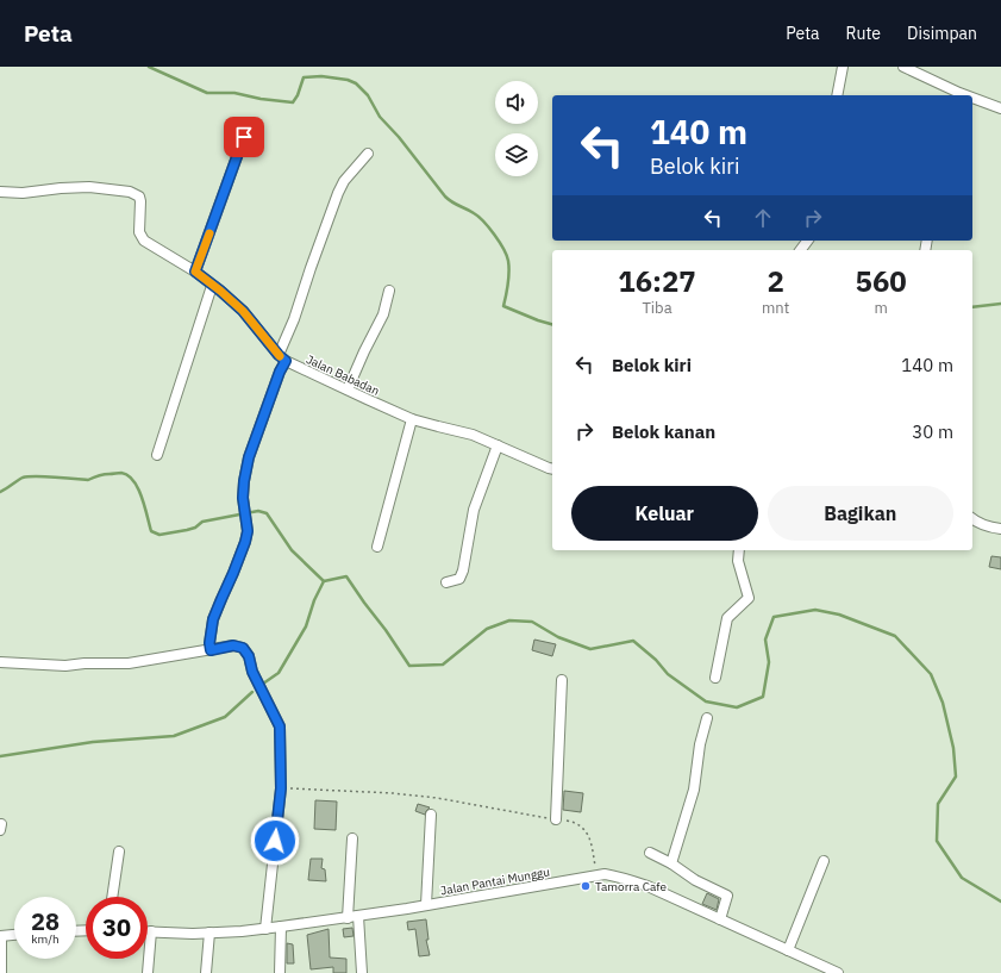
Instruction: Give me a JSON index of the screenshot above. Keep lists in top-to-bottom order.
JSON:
{
  "streets": {
    "street": ["Jalan Babadan", "Jalan Pantai Munggu"]
  },
  "places": ["Tamorra Cafe"],
  "page": {
    "header": "Peta",
    "nav": ["Peta", "Rute", "Disimpan"],
    "turn": ["140 m", "Belok kiri"],
    "eta": [
      "16:27",
      "Tiba",
      "2",
      "mnt",
      "560",
      "m"
    ],
    "list": [
      {
        "name": "Belok kiri",
        "value": "140 m"
      },
      {
        "name": "Belok kanan",
        "value": "30 m"
      }
    ],
    "buttons": ["Keluar", "Bagikan"],
    "speed": "28 km/h",
    "limit": "30"
  }
}
